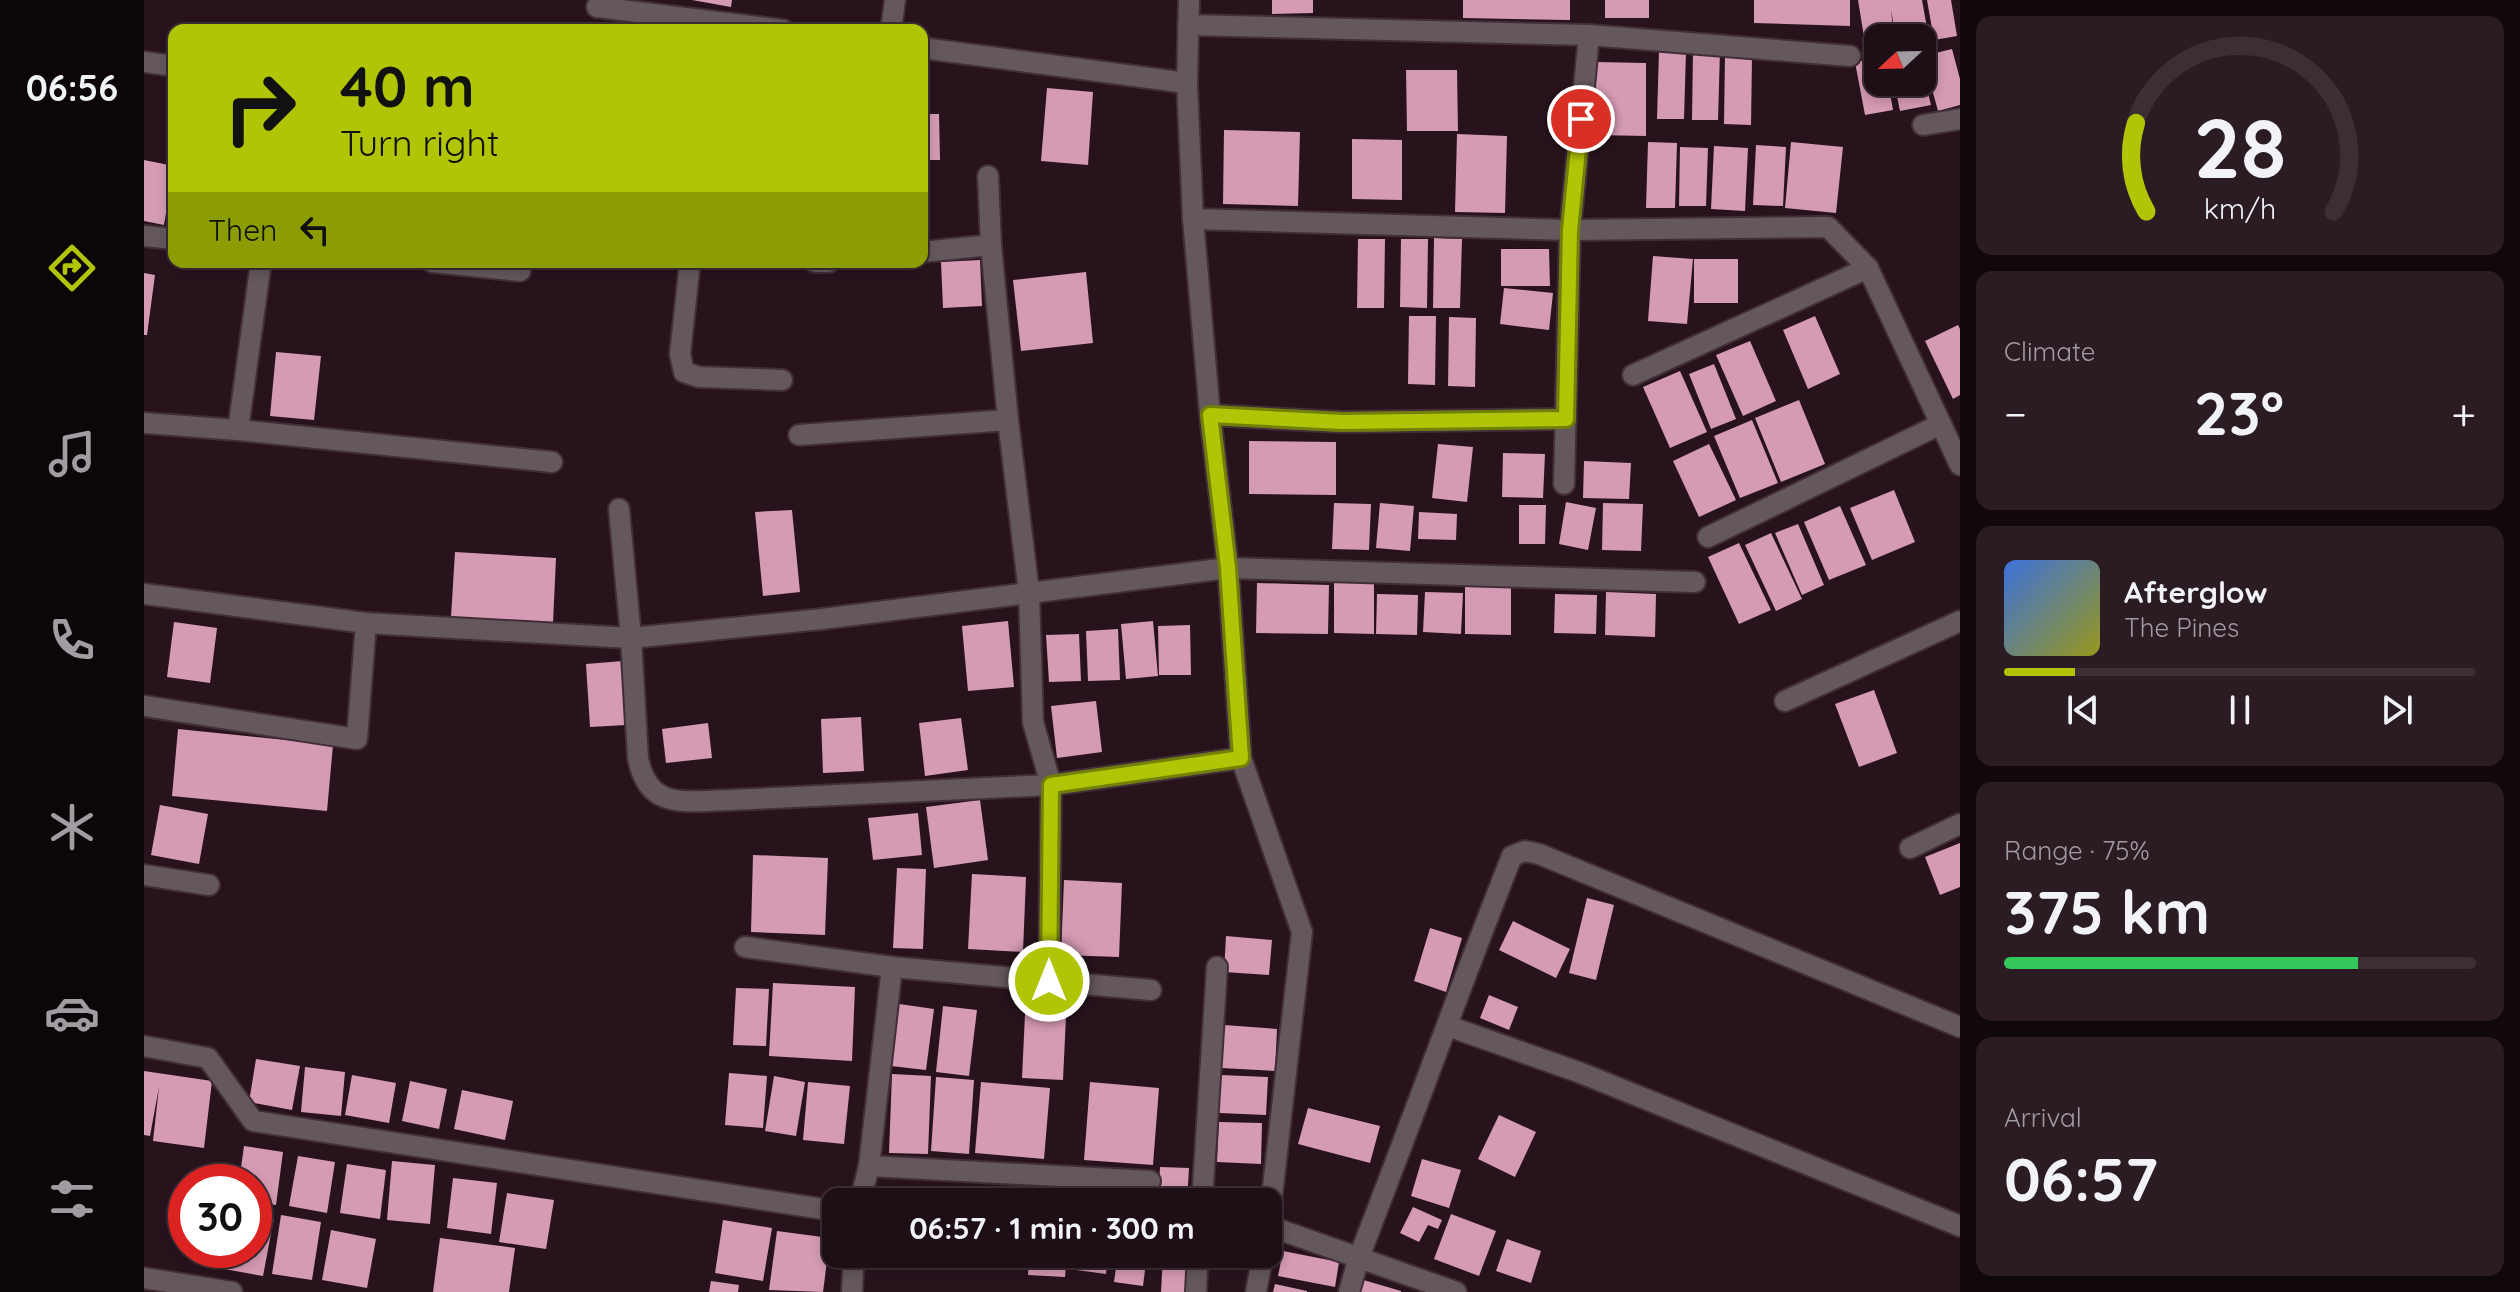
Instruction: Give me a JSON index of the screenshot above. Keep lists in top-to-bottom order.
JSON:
{
  "north": "left",
  "page": {
    "tabs": "06:56",
    "turn": ["40 m", "Turn right"],
    "then": "Then",
    "tile": [
      "Climate",
      ["Range · 75%", "375 km"],
      ["Arrival", "06:57"]
    ],
    "heat": ["−", "23°", "+"],
    "song": ["Afterglow", "The Pines"],
    "limit": "30",
    "trip": "06:57 · 1 min · 300 m",
    "gauge": ["28", "km/h"]
  }
}
